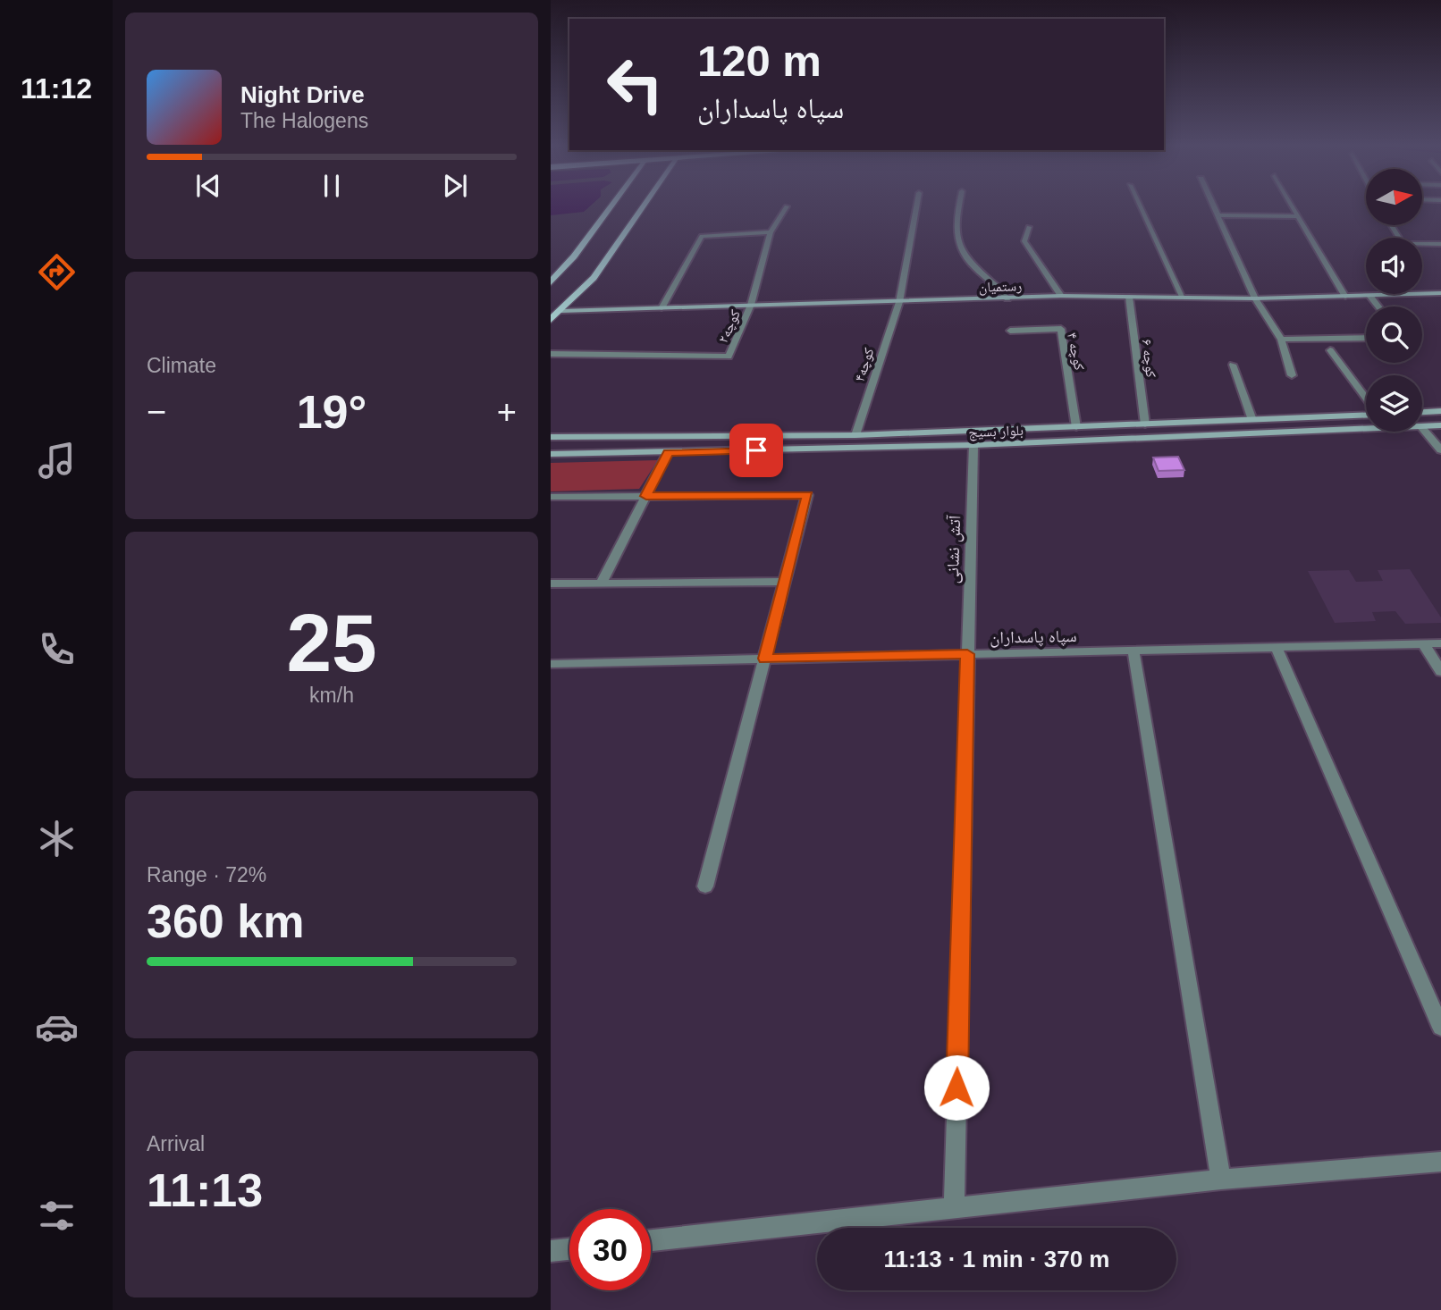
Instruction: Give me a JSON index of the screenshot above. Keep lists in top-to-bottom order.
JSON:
{
  "streets": {
    "main road": ["رستمیان", "بلوار بسیج"],
    "street": [
      "کوچه۲",
      "کوچه ۴",
      "کوچه ۶",
      "کوچه۴",
      "آتش نشانی",
      "سپاه پاسداران"
    ]
  },
  "crossings": [
    ["رستمیان", "کوچه۲"],
    ["رستمیان", "کوچه ۶"],
    ["رستمیان", "کوچه۴"],
    ["کوچه ۴", "بلوار بسیج"],
    ["کوچه ۶", "بلوار بسیج"],
    ["کوچه۴", "بلوار بسیج"],
    ["بلوار بسیج", "آتش نشانی"],
    ["آتش نشانی", "سپاه پاسداران"]
  ],
  "north": "right",
  "page": {
    "tabs": "11:12",
    "turn": ["120 m", "سپاه پاسداران"],
    "song": ["Night Drive", "The Halogens"],
    "tile": [
      "Climate",
      ["25", "km/h"],
      ["Range · 72%", "360 km"],
      ["Arrival", "11:13"]
    ],
    "heat": ["−", "19°", "+"],
    "limit": "30",
    "trip": "11:13 · 1 min · 370 m"
  }
}
